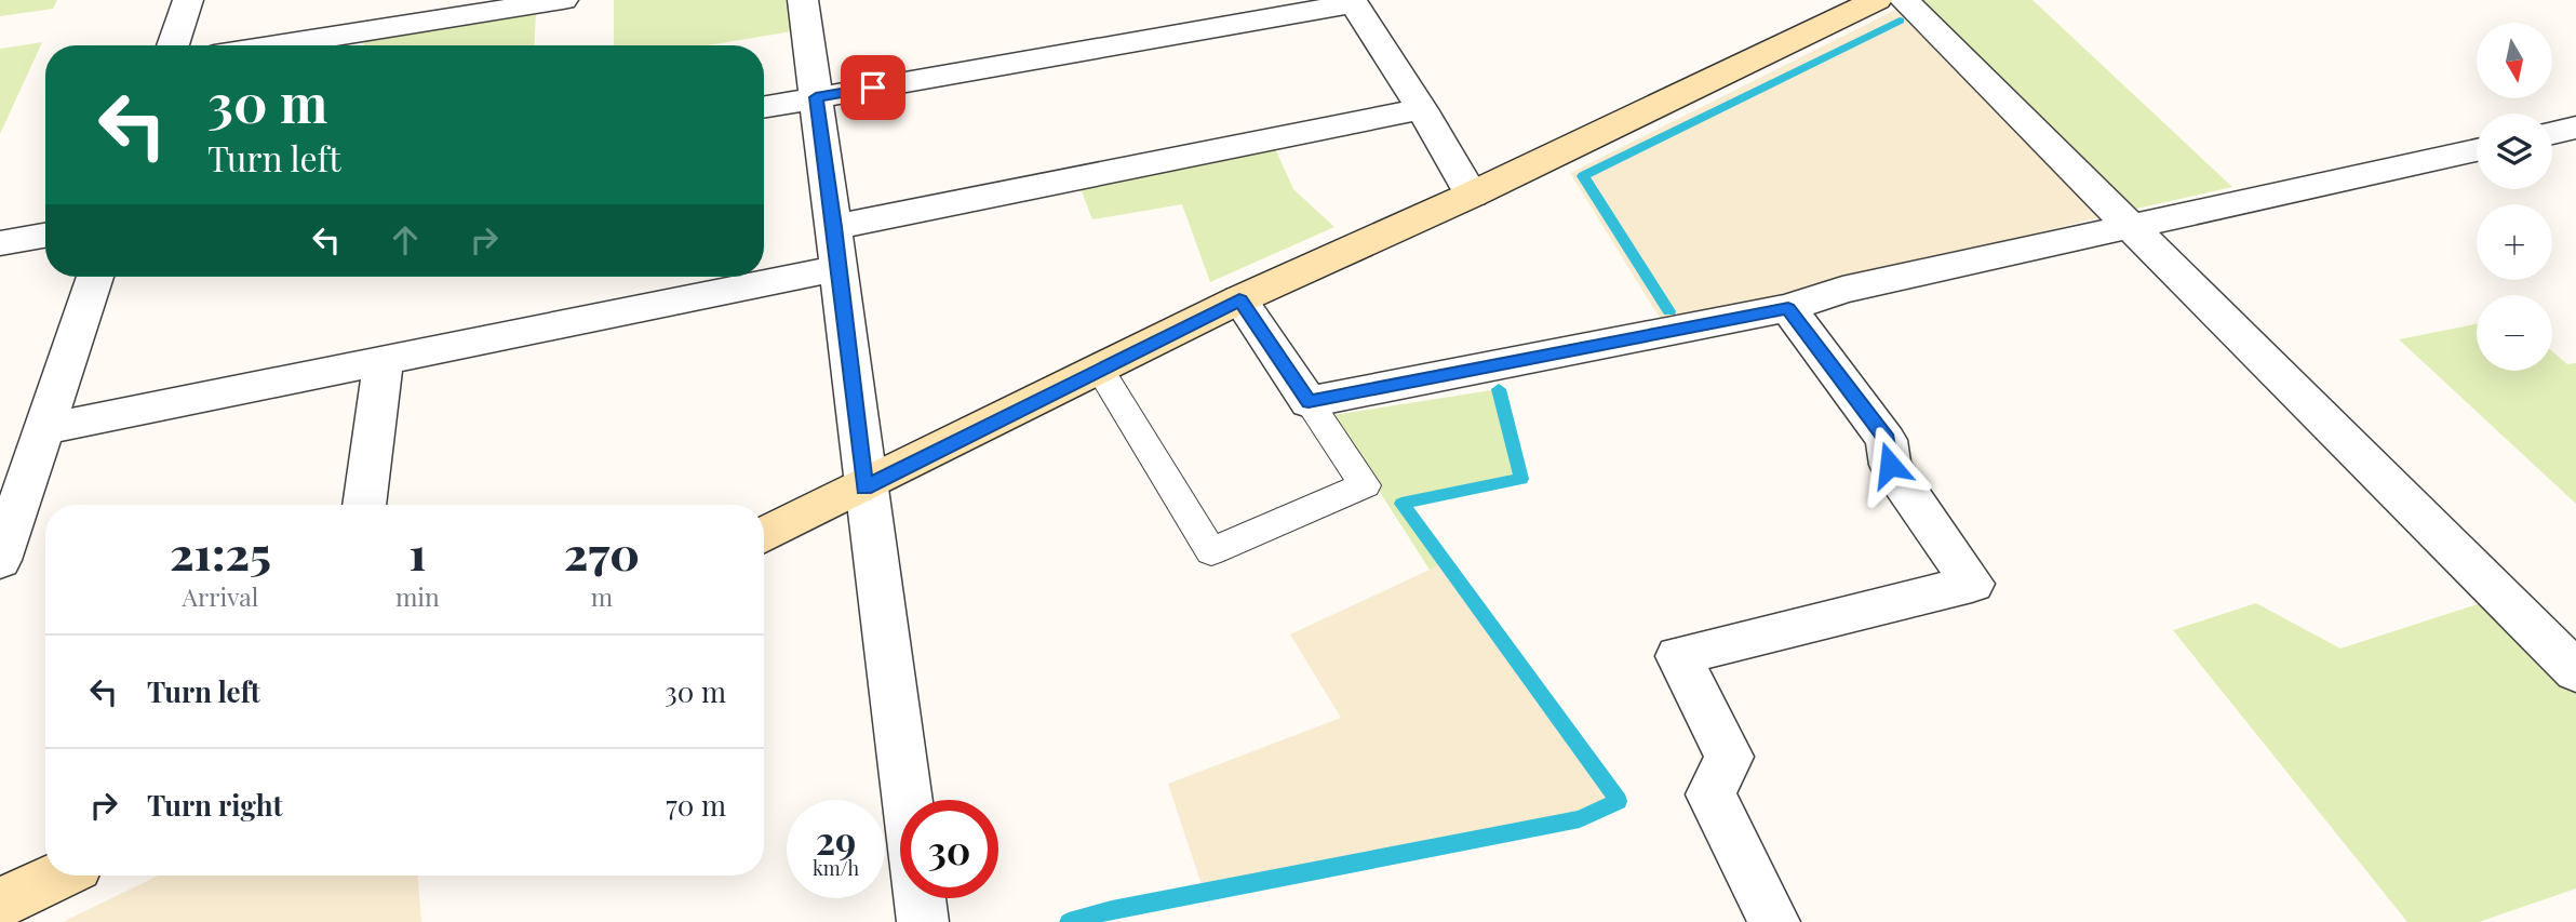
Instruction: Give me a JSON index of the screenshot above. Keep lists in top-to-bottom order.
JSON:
{
  "north": "bottom",
  "page": {
    "map_buttons": ["+", "−"],
    "turn": ["30 m", "Turn left"],
    "eta": [
      "21:25",
      "Arrival",
      "1",
      "min",
      "270",
      "m"
    ],
    "list": [
      {
        "name": "Turn left",
        "value": "30 m"
      },
      {
        "name": "Turn right",
        "value": "70 m"
      }
    ],
    "speed": "29 km/h",
    "limit": "30"
  }
}
